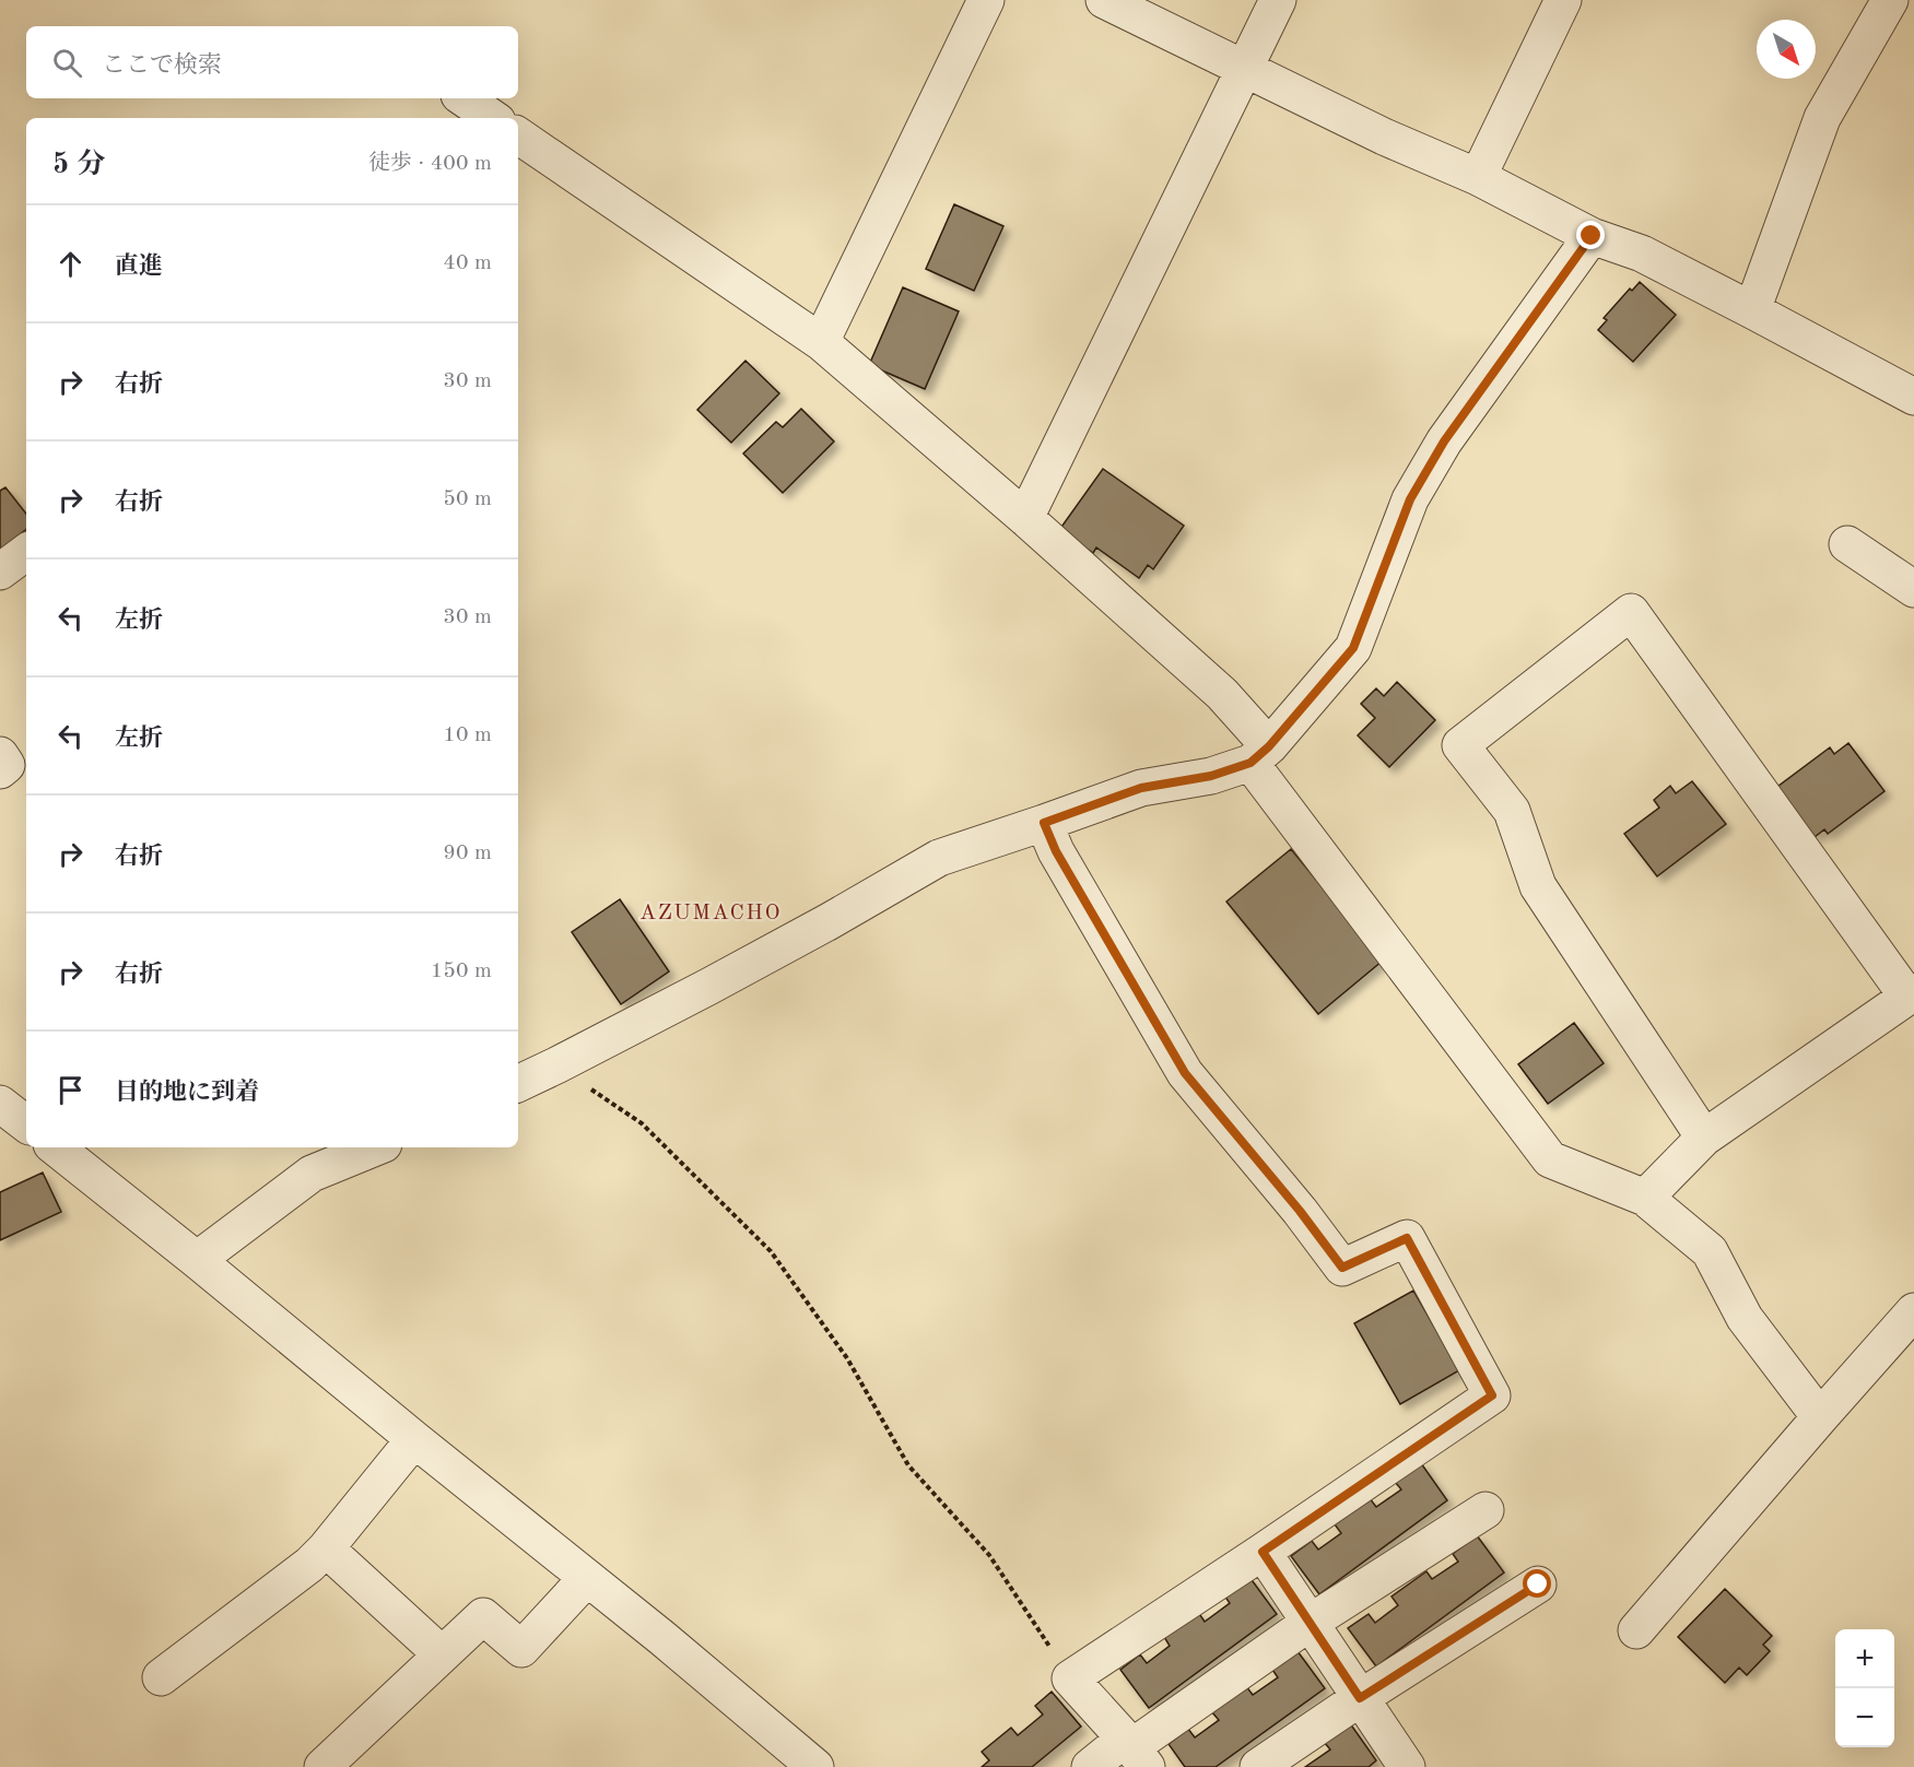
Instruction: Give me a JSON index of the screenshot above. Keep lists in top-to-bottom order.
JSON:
{
  "districts": ["AZUMACHO"],
  "north": "bottom right",
  "page": {
    "search": "ここで検索",
    "heading": ["5 分", "徒歩 · 400 m"],
    "list": [
      ["直進", "40 m"],
      ["右折", "30 m"],
      ["右折", "50 m"],
      ["左折", "30 m"],
      ["左折", "10 m"],
      ["右折", "90 m"],
      ["右折", "150 m"],
      "目的地に到着"
    ],
    "map_buttons": ["+", "−"]
  }
}
